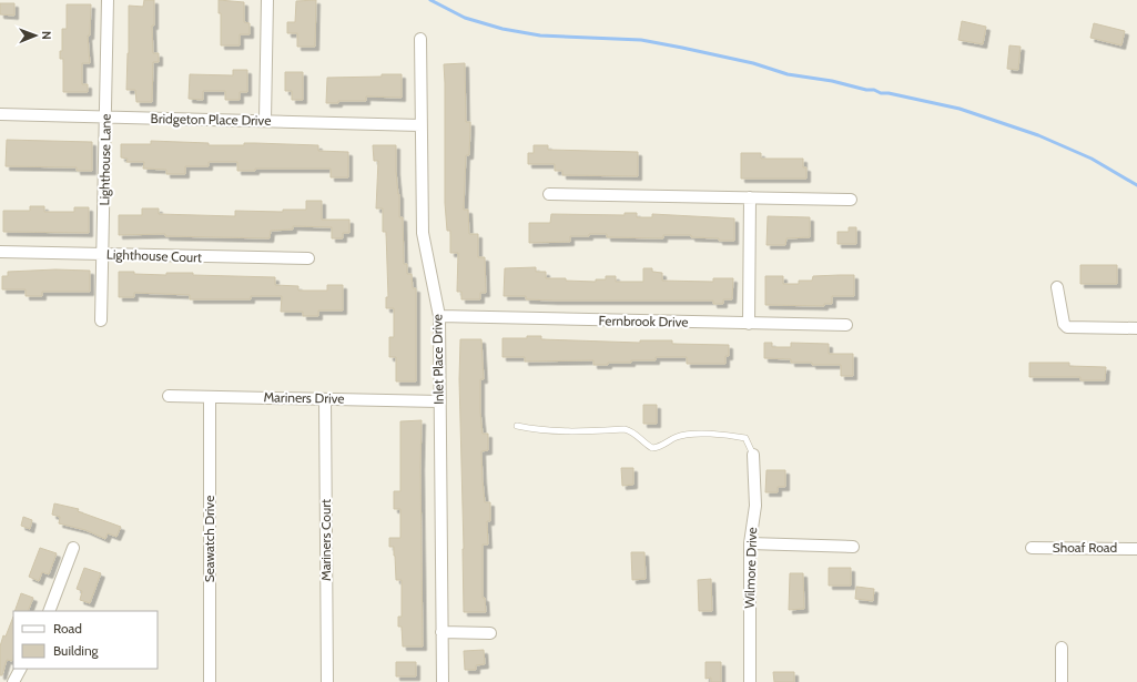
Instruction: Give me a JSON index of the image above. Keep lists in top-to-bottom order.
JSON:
{
  "streets": {
    "street": [
      "Bridgeton Place Drive",
      "Lighthouse Lane",
      "Lighthouse Court",
      "Fernbrook Drive",
      "Inlet Place Drive",
      "Mariners Drive",
      "Seawatch Drive",
      "Mariners Court",
      "Shoaf Road",
      "Wilmore Drive"
    ]
  },
  "crossings": [
    ["Bridgeton Place Drive", "Lighthouse Lane"],
    ["Bridgeton Place Drive", "Inlet Place Drive"],
    ["Lighthouse Lane", "Lighthouse Court"],
    ["Fernbrook Drive", "Inlet Place Drive"],
    ["Inlet Place Drive", "Mariners Drive"],
    ["Mariners Drive", "Seawatch Drive"],
    ["Mariners Drive", "Mariners Court"]
  ],
  "legend": ["Road", "Building"],
  "north": "right"
}
